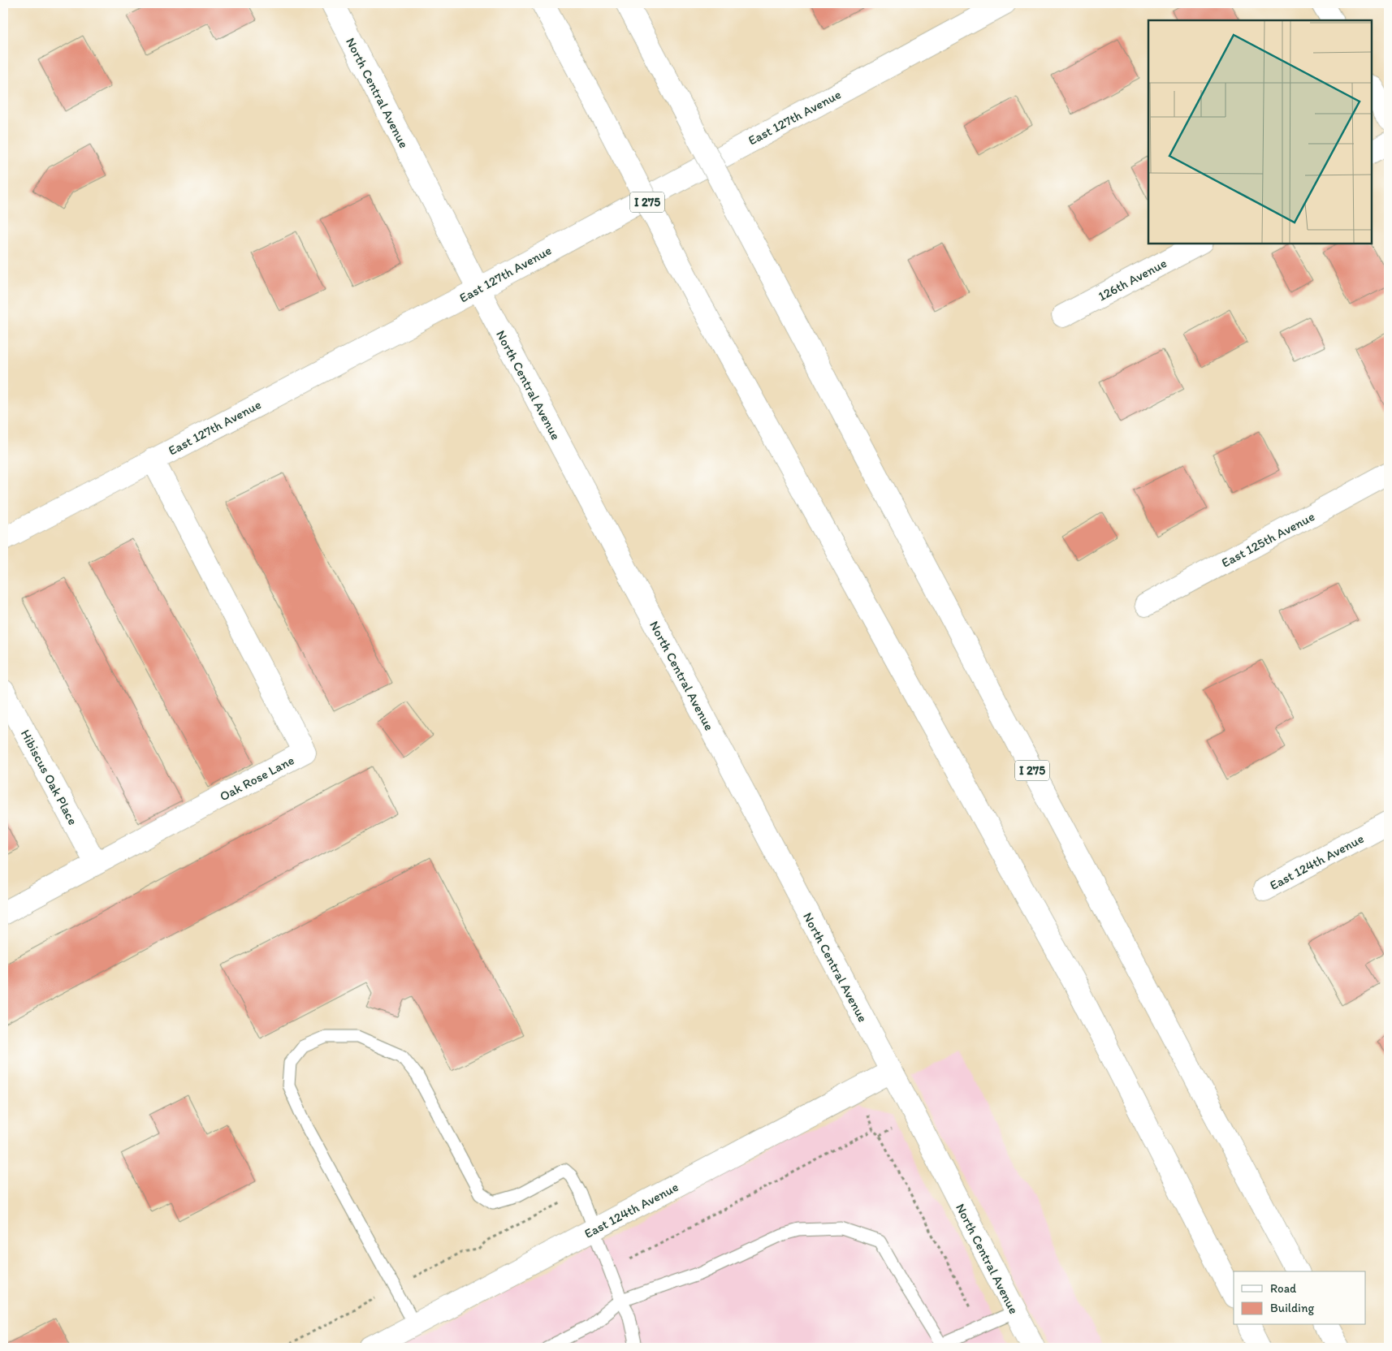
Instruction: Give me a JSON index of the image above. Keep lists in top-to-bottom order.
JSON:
{
  "streets": {
    "main road": [
      "North Central Avenue",
      "East 127th Avenue",
      "I 275",
      "126th Avenue",
      "East 125th Avenue",
      "Hibiscus Oak Place",
      "Oak Rose Lane",
      "East 124th Avenue"
    ]
  },
  "crossings": [
    ["North Central Avenue", "East 127th Avenue"],
    ["North Central Avenue", "East 124th Avenue"],
    ["East 127th Avenue", "Oak Rose Lane"],
    ["Hibiscus Oak Place", "Oak Rose Lane"]
  ],
  "legend": ["Road", "Building"]
}
